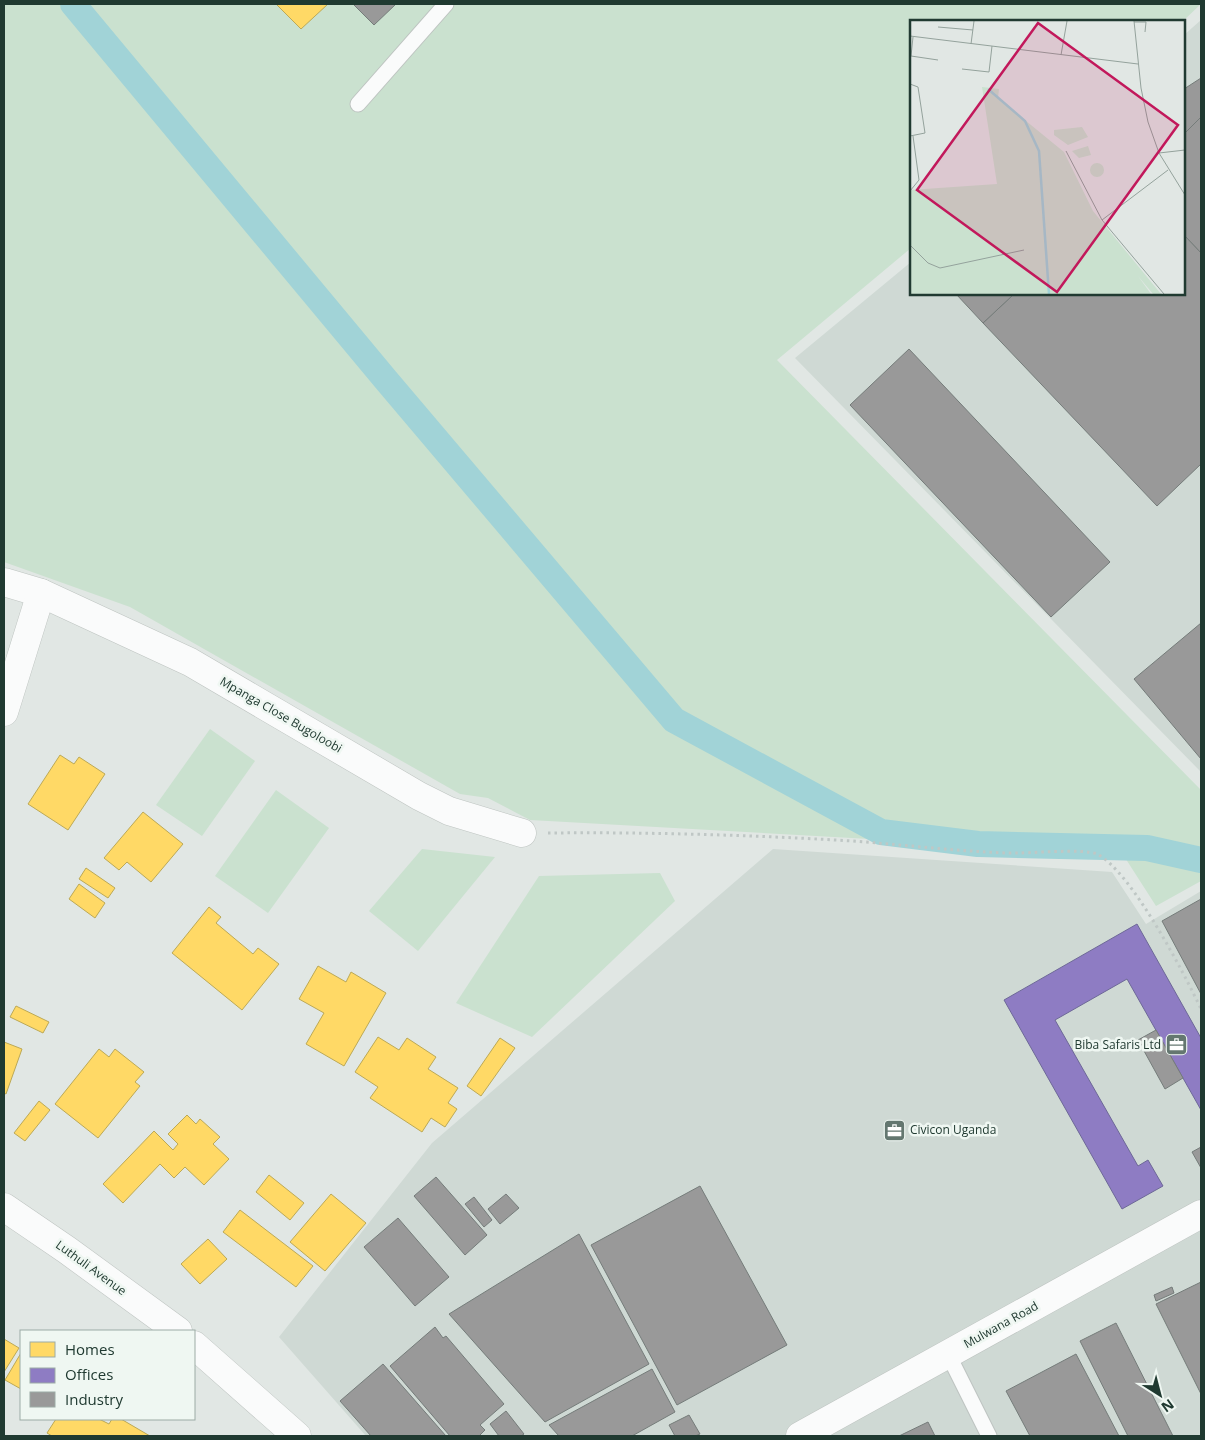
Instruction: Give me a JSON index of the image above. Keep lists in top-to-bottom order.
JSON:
{
  "streets": {
    "street": ["Mpanga Close Bugoloobi", "Luthuli Avenue", "Mulwana Road"]
  },
  "places": {
    "office": ["Biba Safaris Ltd", "Civicon Uganda"]
  },
  "legend": ["Homes", "Offices", "Industry"],
  "north": "bottom right"
}
